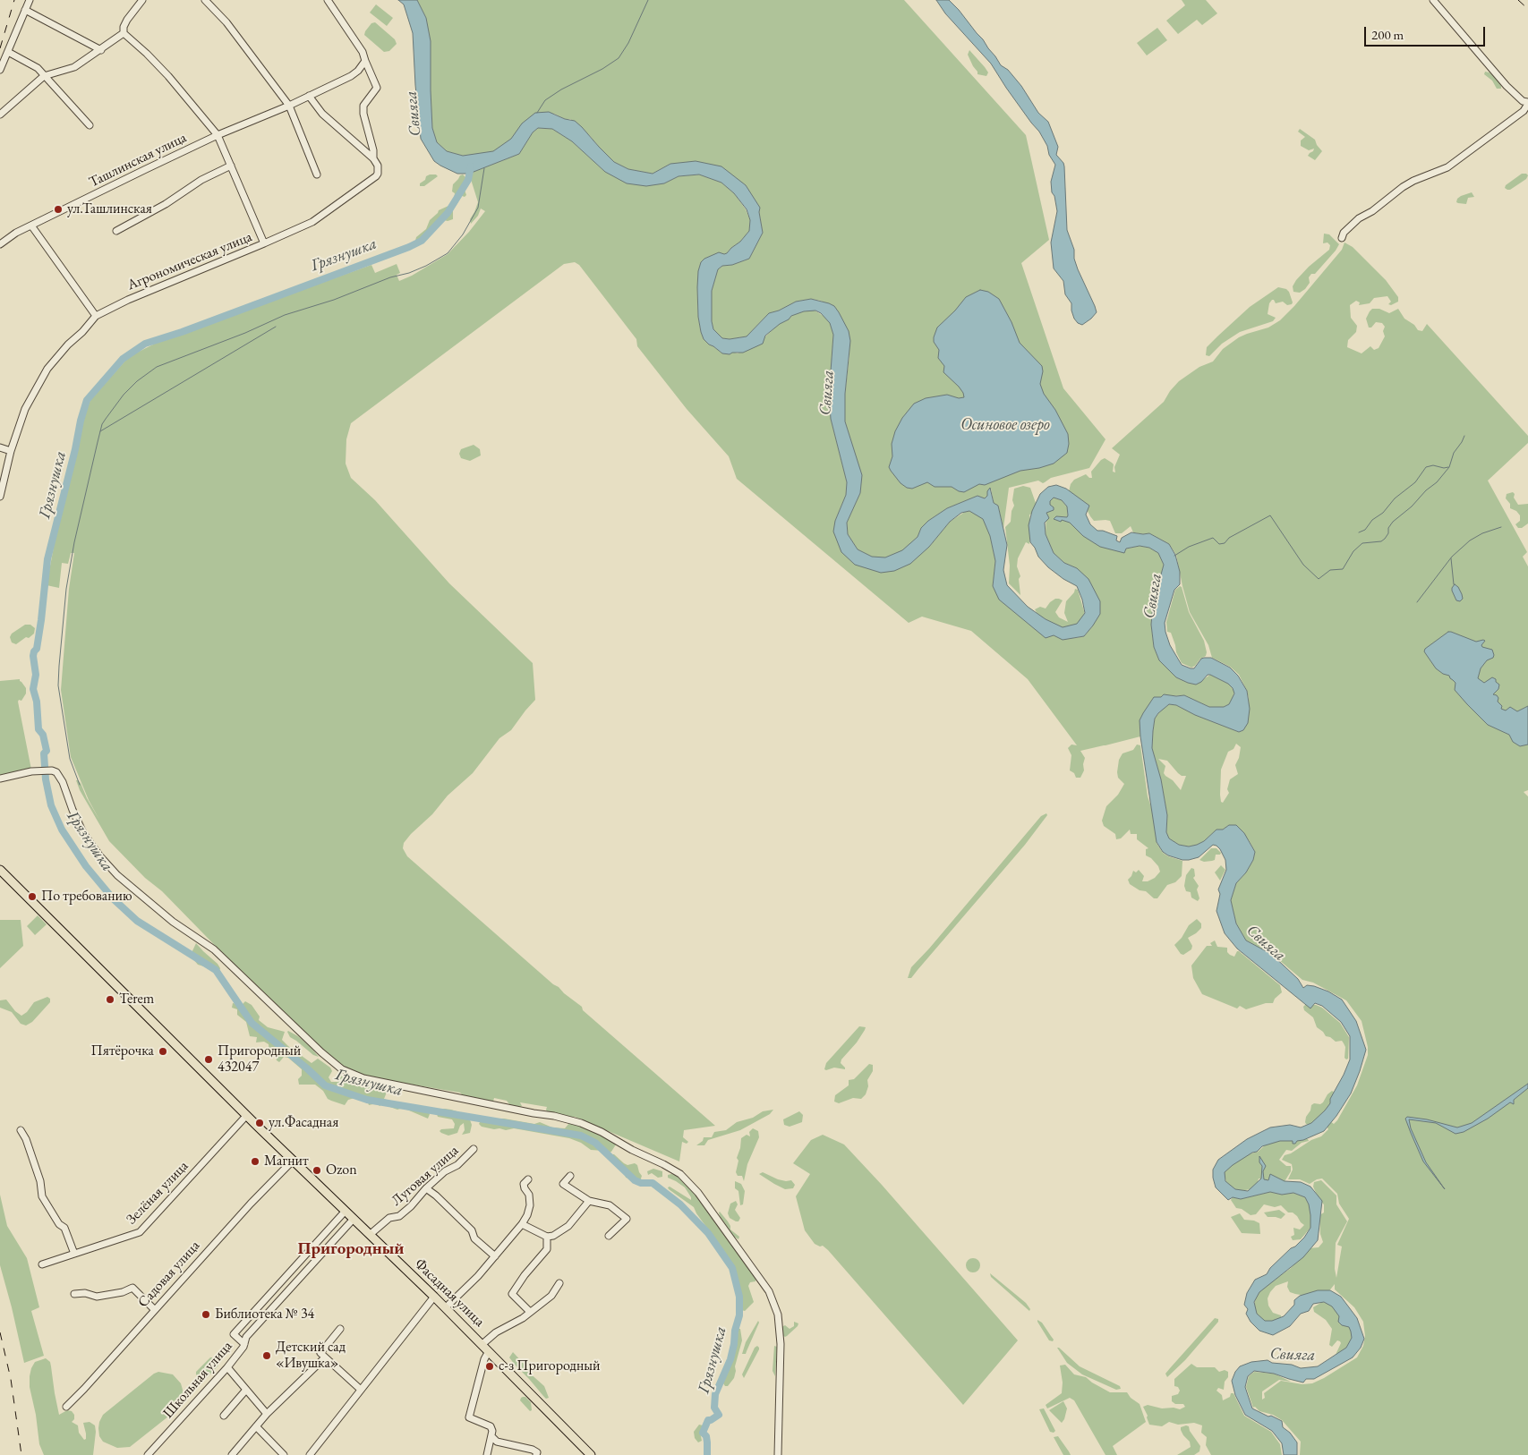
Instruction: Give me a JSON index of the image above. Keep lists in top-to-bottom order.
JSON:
{
  "streets": {
    "main road": ["Фасадная улица"],
    "street": [
      "Ташлинская улица",
      "Агрономическая улица",
      "Луговая улица",
      "Зелёная улица",
      "Садовая улица",
      "Школьная улица"
    ]
  },
  "crossings": [
    ["Ташлинская улица", "Агрономическая улица"],
    ["Луговая улица", "Фасадная улица"],
    ["Зелёная улица", "Фасадная улица"],
    ["Садовая улица", "Фасадная улица"],
    ["Фасадная улица", "Школьная улица"]
  ],
  "districts": ["Пригородный"],
  "water": ["Свияга", "Грязнушка", "Осиновое озеро"],
  "places": [
    "ул.Ташлинская",
    "По требованию",
    "Terem",
    "Пятёрочка",
    "Пригородный 432047",
    "ул.Фасадная",
    "Магнит",
    "Ozon",
    "Библиотека № 34",
    "Детский сад «Ивушка»",
    "с-з Пригородный"
  ],
  "scale_bar": "200 m"
}
